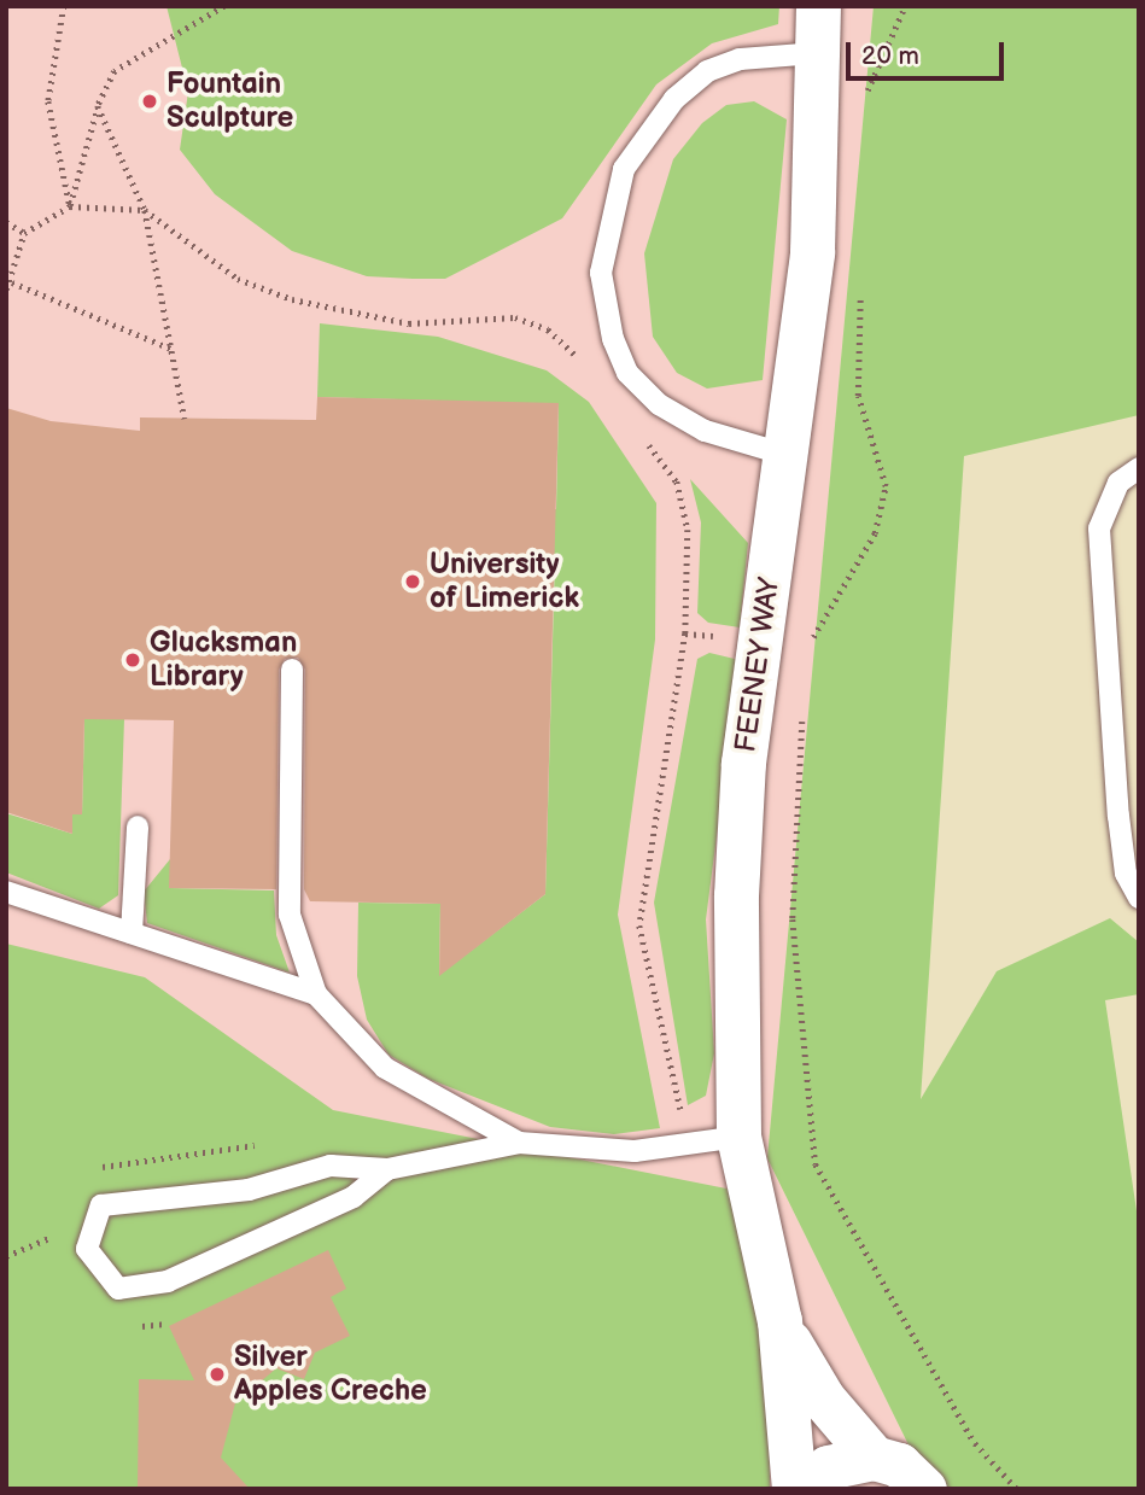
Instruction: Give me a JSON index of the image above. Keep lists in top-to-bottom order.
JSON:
{
  "streets": {
    "street": ["FEENEY WAY"]
  },
  "places": [
    "Fountain Sculpture",
    "University of Limerick",
    "Glucksman Library",
    "Silver Apples Creche"
  ],
  "scale_bar": "20 m"
}
